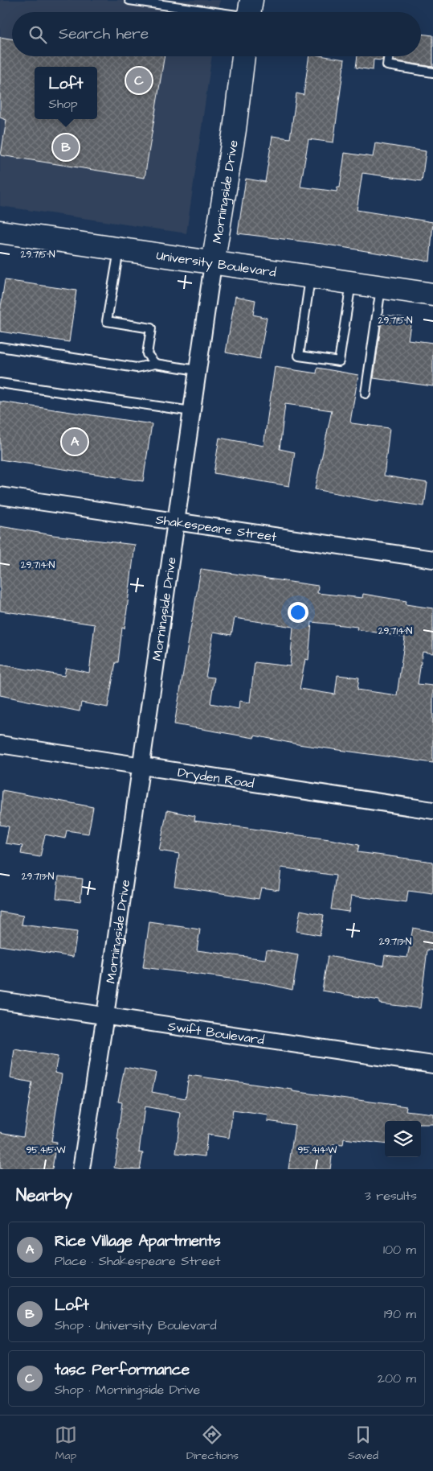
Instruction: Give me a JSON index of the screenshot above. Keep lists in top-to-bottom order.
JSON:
{
  "streets": {
    "main road": ["Morningside Drive", "University Boulevard"],
    "street": ["Shakespeare Street", "Dryden Road", "Swift Boulevard"]
  },
  "crossings": [
    ["Morningside Drive", "University Boulevard"],
    ["Morningside Drive", "Shakespeare Street"],
    ["Morningside Drive", "Dryden Road"],
    ["Morningside Drive", "Swift Boulevard"]
  ],
  "page": {
    "search": "Search here",
    "pins": ["C", "B", "A"],
    "popup": ["Loft", "Shop"],
    "heading": ["Nearby", "3 results"],
    "list": [
      {
        "mark": "A",
        "name": "Rice Village Apartments",
        "note": "Place · Shakespeare Street",
        "value": "100 m"
      },
      {
        "mark": "B",
        "name": "Loft",
        "note": "Shop · University Boulevard",
        "value": "190 m"
      },
      {
        "mark": "C",
        "name": "tasc Performance",
        "note": "Shop · Morningside Drive",
        "value": "200 m"
      }
    ],
    "nav": ["Map", "Directions", "Saved"]
  },
  "coordinates": [
    "29.715°N",
    "29.714°N",
    "29.713°N",
    "95.415°W",
    "95.414°W"
  ]
}
